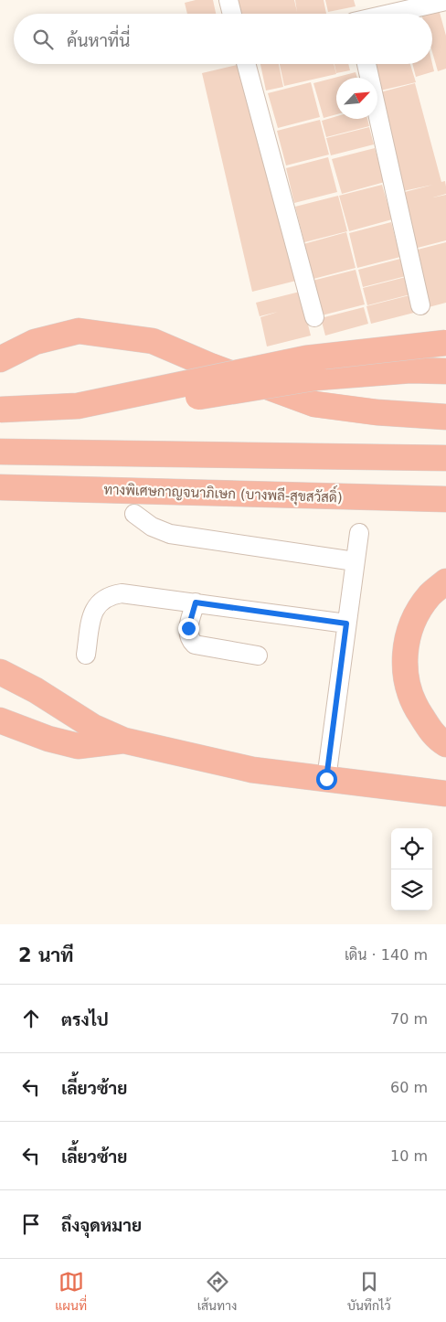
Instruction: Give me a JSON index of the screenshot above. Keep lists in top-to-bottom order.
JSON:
{
  "streets": {
    "highway": ["ทางพิเศษกาญจนาภิเษก (บางพลี-สุขสวัสดิ์)"]
  },
  "north": "top right",
  "page": {
    "search": "ค้นหาที่นี่",
    "heading": ["2 นาที", "เดิน · 140 m"],
    "list": [
      ["ตรงไป", "70 m"],
      ["เลี้ยวซ้าย", "60 m"],
      ["เลี้ยวซ้าย", "10 m"],
      "ถึงจุดหมาย"
    ],
    "nav": ["แผนที่", "เส้นทาง", "บันทึกไว้"]
  }
}
